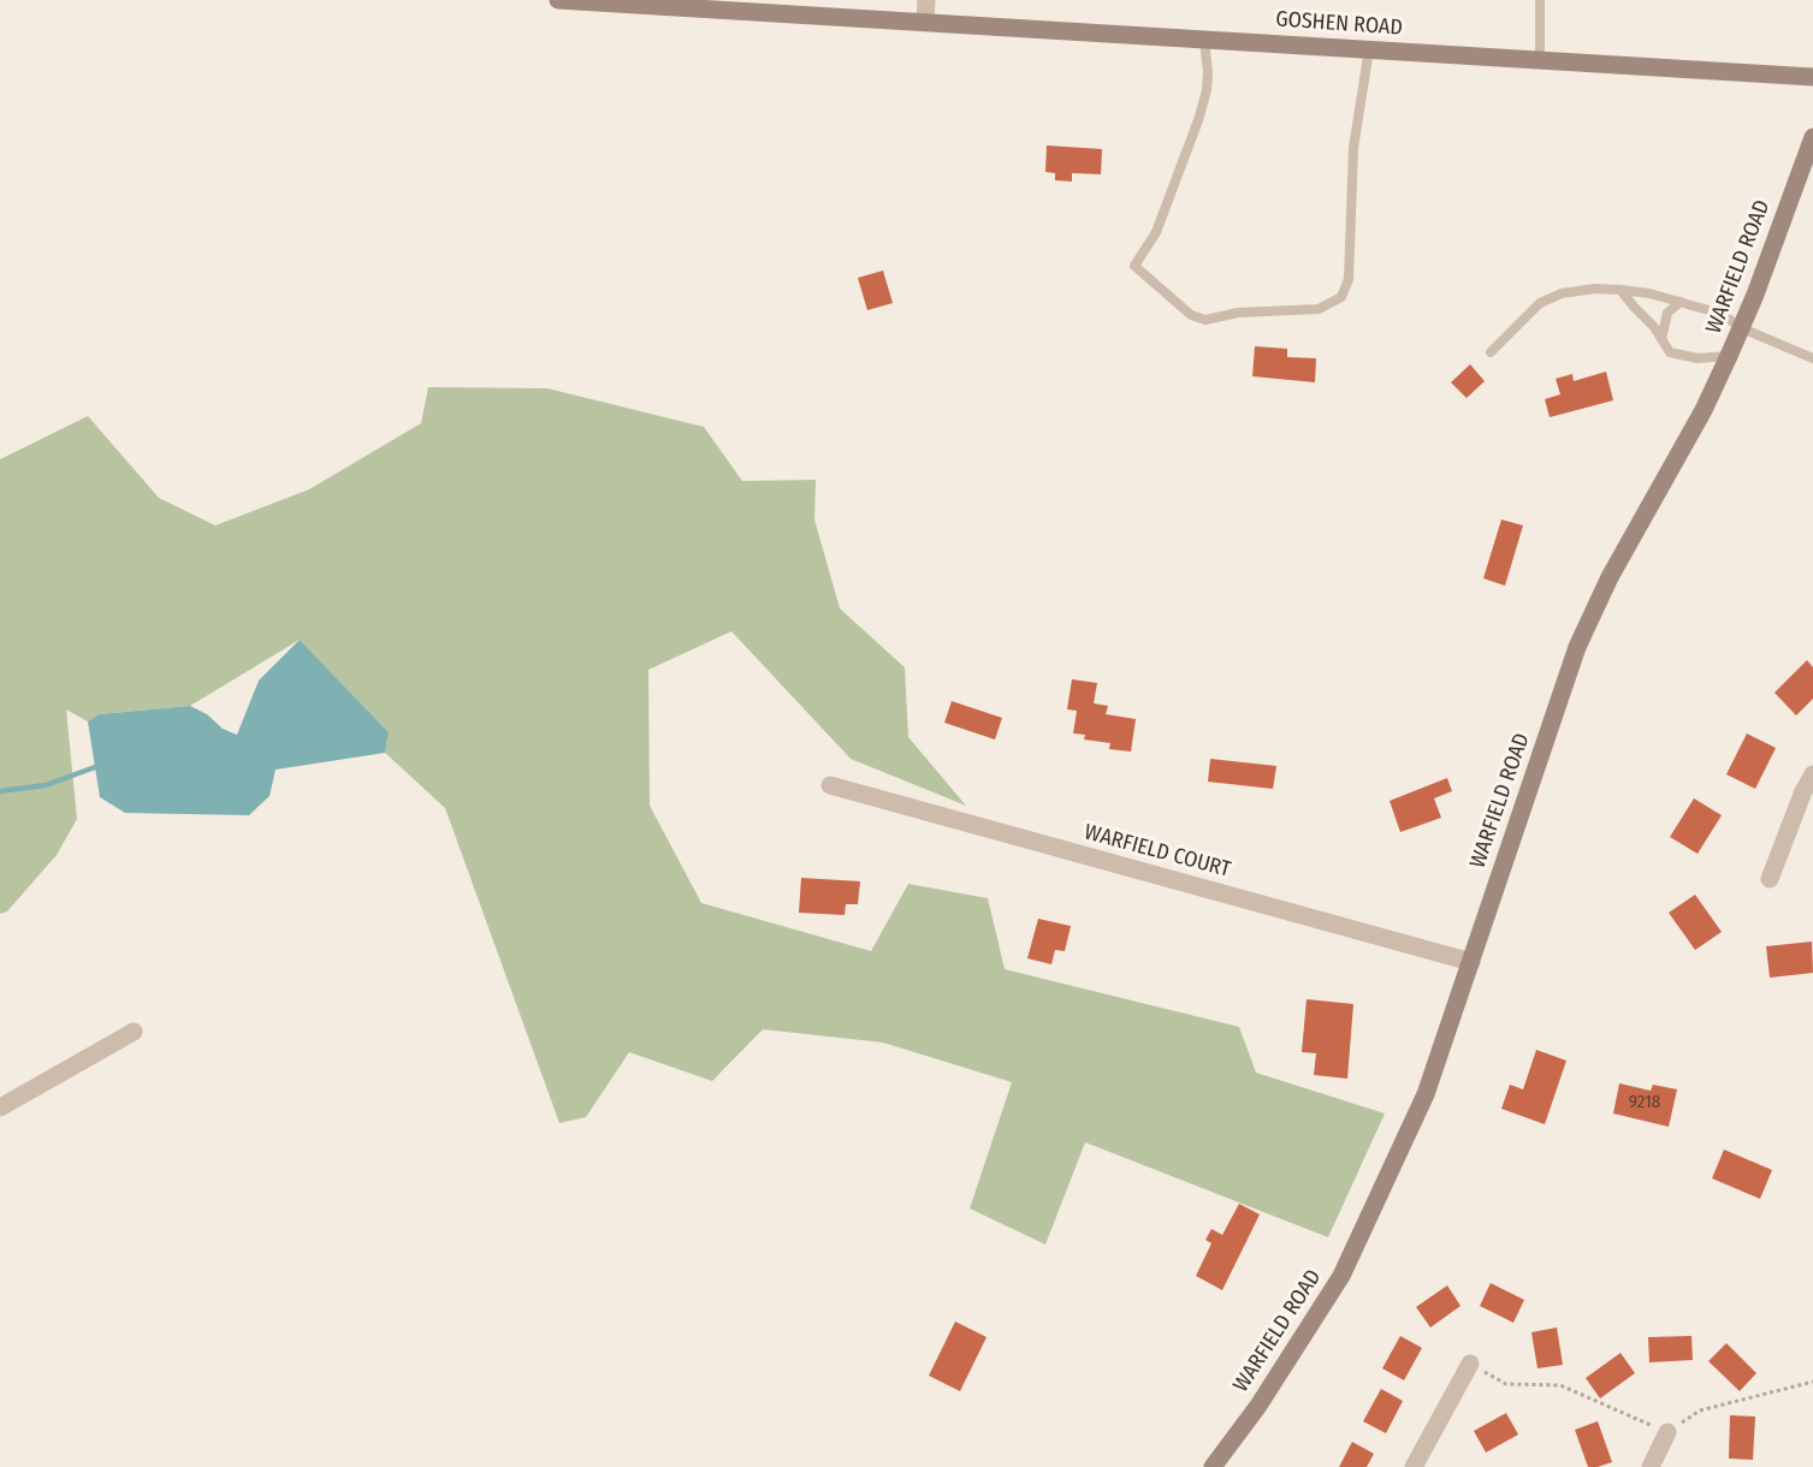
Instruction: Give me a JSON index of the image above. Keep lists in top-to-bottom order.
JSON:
{
  "streets": {
    "street": ["GOSHEN ROAD", "WARFIELD ROAD", "WARFIELD COURT"]
  },
  "crossings": [
    ["WARFIELD ROAD", "WARFIELD COURT"]
  ],
  "house_numbers": ["9218"]
}
